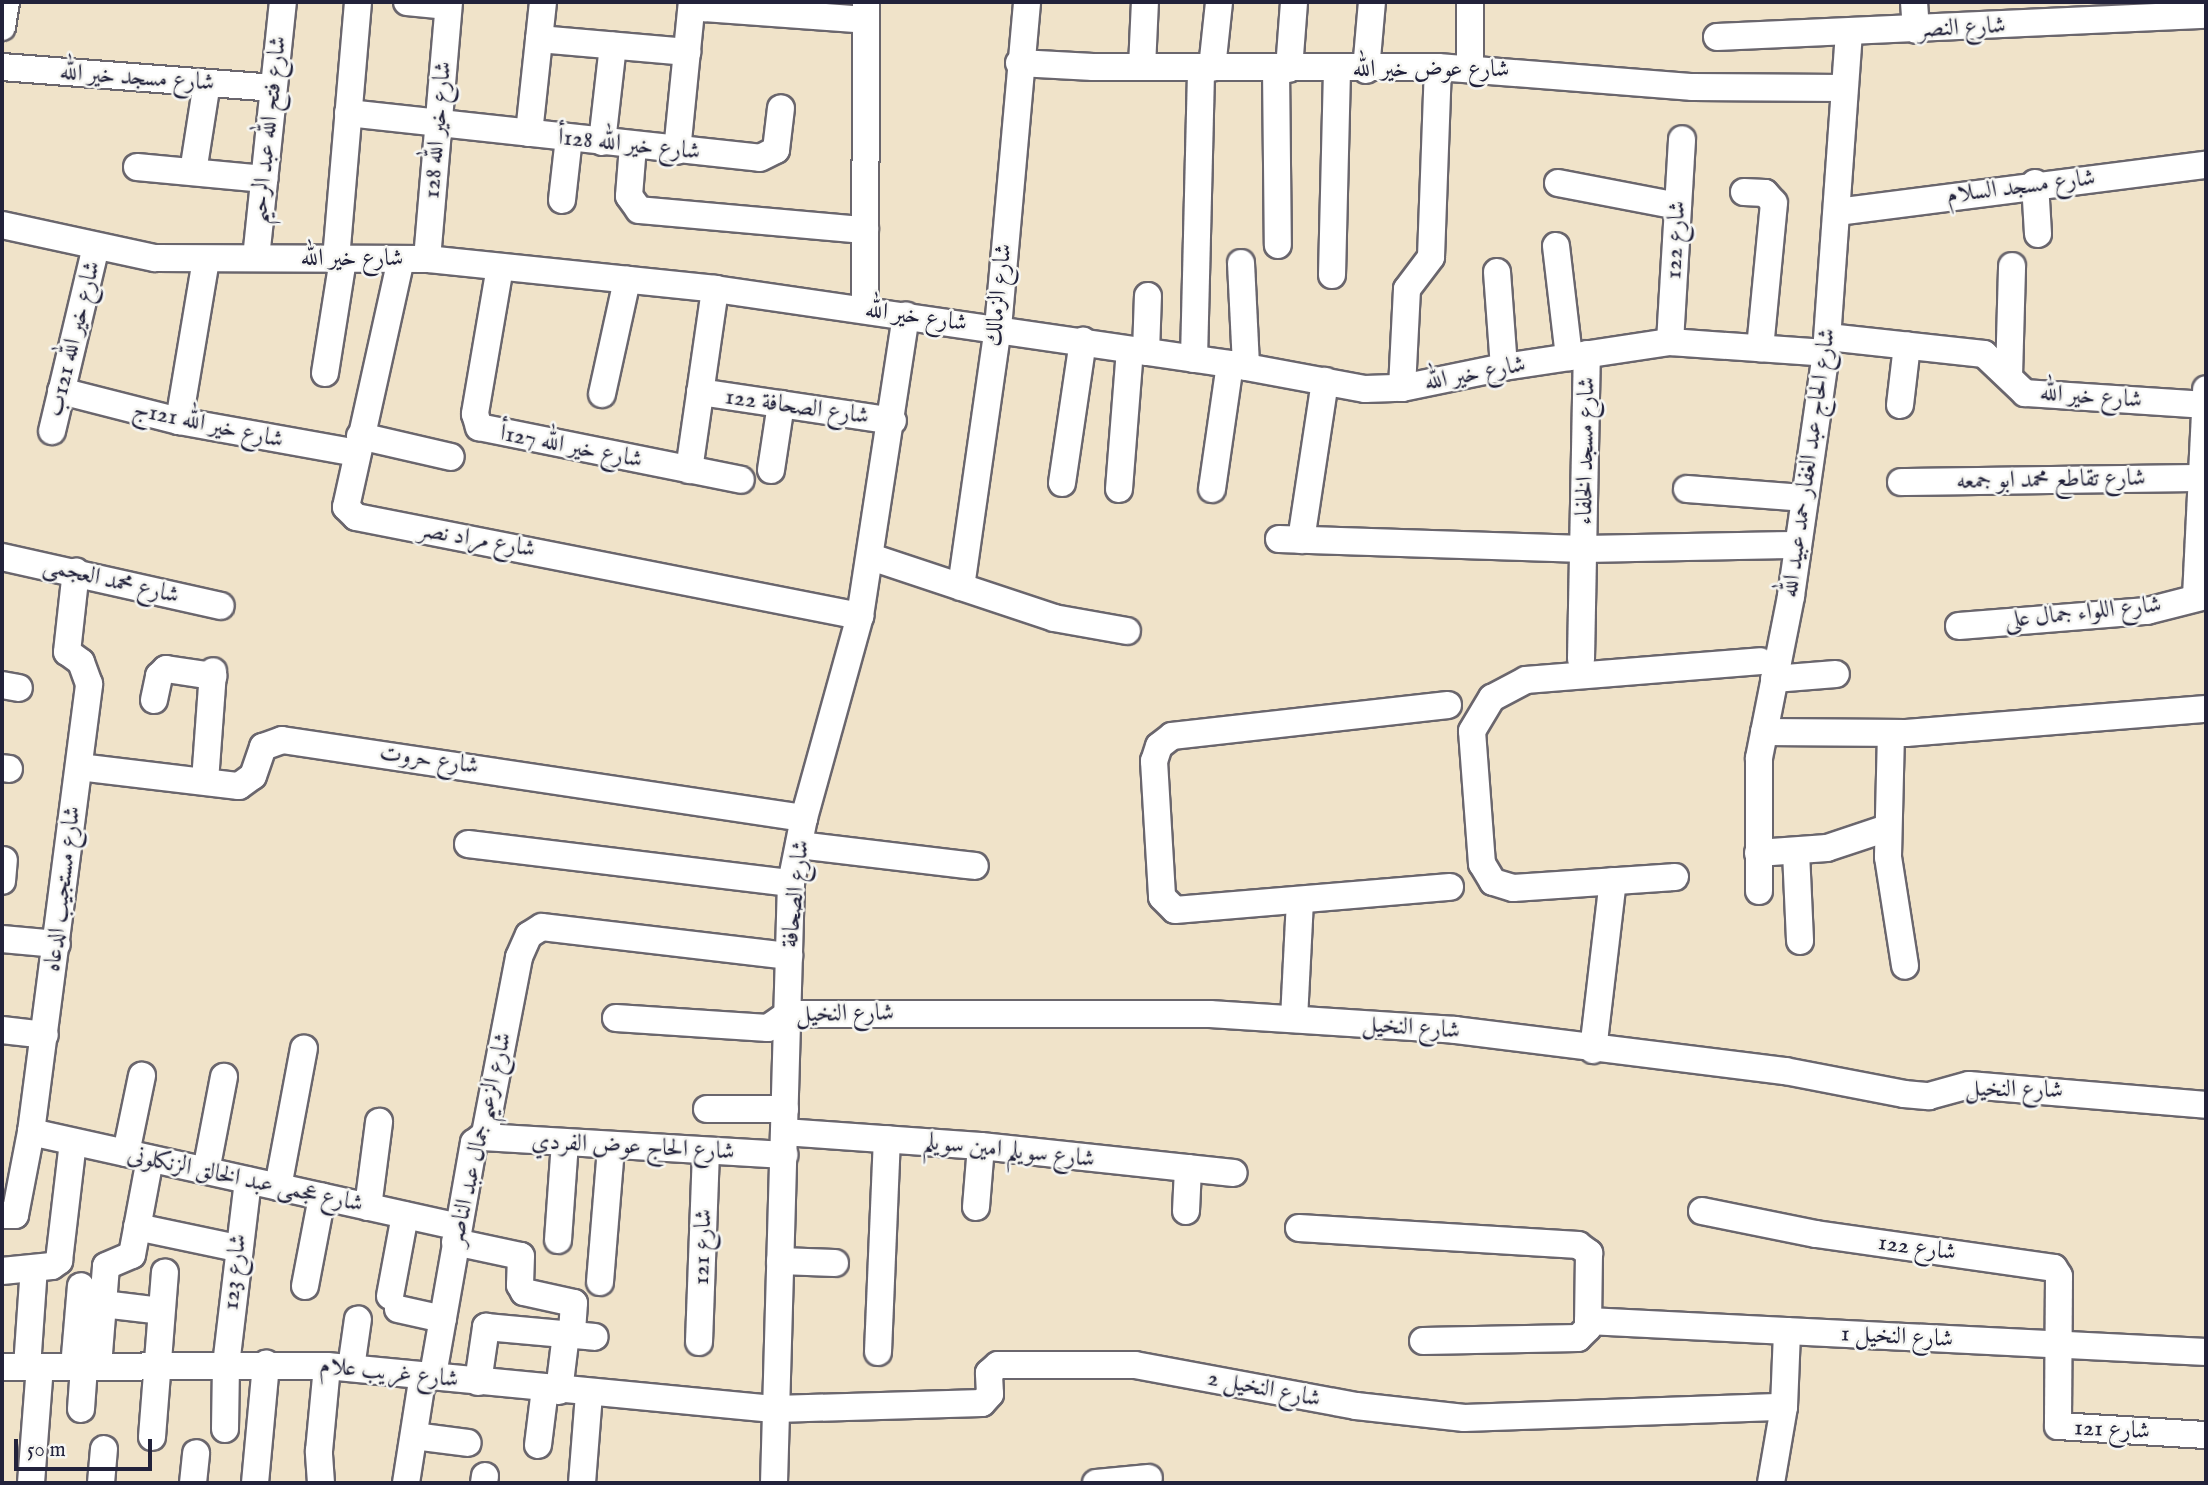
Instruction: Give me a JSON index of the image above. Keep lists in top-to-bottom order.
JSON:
{
  "streets": {
    "street": [
      "شارع النصر",
      "شارع عوض خير الله",
      "شارع مسجد خير الله",
      "شارع فتح الله عبد الرحيم",
      "شارع خير الله 128",
      "شارع خير الله 128أ",
      "شارع مسجد السلام",
      "شارع 122",
      "شارع خير الله",
      "شارع الزمالك",
      "شارع خير الله 121ب",
      "شارع الصحافة 122",
      "شارع خير الله 121ج",
      "شارع خير الله 127أ",
      "شارع مسجد الخلفاء",
      "شارع الحاج عبد الغفار حمد عبيد الله",
      "شارع تقاطع محمد ابو جمعه",
      "شارع مراد نصر",
      "شارع محمد العجمى",
      "شارع اللواء جمال على",
      "شارع حروت",
      "شارع مستجيب الدعاه",
      "شارع الصحافة",
      "شارع النخيل",
      "شارع الزعيم جمال عبد الناصر",
      "شارع الحاج عوض الفردي",
      "شارع سويلم امين سويلم",
      "شارع عجمى عبد الخالق الزنكلونى",
      "شارع 121",
      "شارع 123",
      "شارع النخيل 1",
      "شارع غريب علام",
      "شارع النخيل 2"
    ]
  },
  "crossings": [
    ["شارع النصر", "شارع الحاج عبد الغفار حمد عبيد الله"],
    ["شارع عوض خير الله", "شارع الزمالك"],
    ["شارع عوض خير الله", "شارع الحاج عبد الغفار حمد عبيد الله"],
    ["شارع مسجد خير الله", "شارع فتح الله عبد الرحيم"],
    ["شارع فتح الله عبد الرحيم", "شارع خير الله"],
    ["شارع خير الله 128", "شارع خير الله 128أ"],
    ["شارع خير الله 128", "شارع خير الله"],
    ["شارع خير الله 128", "شارع مراد نصر"],
    ["شارع مسجد السلام", "شارع الحاج عبد الغفار حمد عبيد الله"],
    ["شارع 122", "شارع خير الله"],
    ["شارع 122", "شارع 121"],
    ["شارع 122", "شارع النخيل 1"],
    ["شارع خير الله", "شارع الزمالك"],
    ["شارع خير الله", "شارع خير الله 121ب"],
    ["شارع خير الله", "شارع خير الله 127أ"],
    ["شارع خير الله", "شارع مسجد الخلفاء"],
    ["شارع خير الله", "شارع الحاج عبد الغفار حمد عبيد الله"],
    ["شارع خير الله", "شارع مراد نصر"],
    ["شارع خير الله", "شارع الصحافة"],
    ["شارع خير الله 121ب", "شارع خير الله 121ج"],
    ["شارع الصحافة 122", "شارع الصحافة"],
    ["شارع خير الله 121ج", "شارع مراد نصر"],
    ["شارع مراد نصر", "شارع الصحافة"],
    ["شارع محمد العجمى", "شارع مستجيب الدعاه"],
    ["شارع حروت", "شارع مستجيب الدعاه"],
    ["شارع حروت", "شارع الصحافة"],
    ["شارع مستجيب الدعاه", "شارع عجمى عبد الخالق الزنكلونى"],
    ["شارع الصحافة", "شارع النخيل"],
    ["شارع الصحافة", "شارع الزعيم جمال عبد الناصر"],
    ["شارع الصحافة", "شارع الحاج عوض الفردي"],
    ["شارع الصحافة", "شارع سويلم امين سويلم"],
    ["شارع الصحافة", "شارع غريب علام"],
    ["شارع الصحافة", "شارع النخيل 2"],
    ["شارع الزعيم جمال عبد الناصر", "شارع الحاج عوض الفردي"],
    ["شارع الزعيم جمال عبد الناصر", "شارع عجمى عبد الخالق الزنكلونى"],
    ["شارع الزعيم جمال عبد الناصر", "شارع غريب علام"],
    ["شارع الحاج عوض الفردي", "شارع سويلم امين سويلم"],
    ["شارع الحاج عوض الفردي", "شارع 121"],
    ["شارع عجمى عبد الخالق الزنكلونى", "شارع 123"],
    ["شارع عجمى عبد الخالق الزنكلونى", "شارع غريب علام"],
    ["شارع 121", "شارع النخيل 1"],
    ["شارع 123", "شارع غريب علام"],
    ["شارع غريب علام", "شارع النخيل 2"]
  ],
  "scale_bar": "50 m"
}
